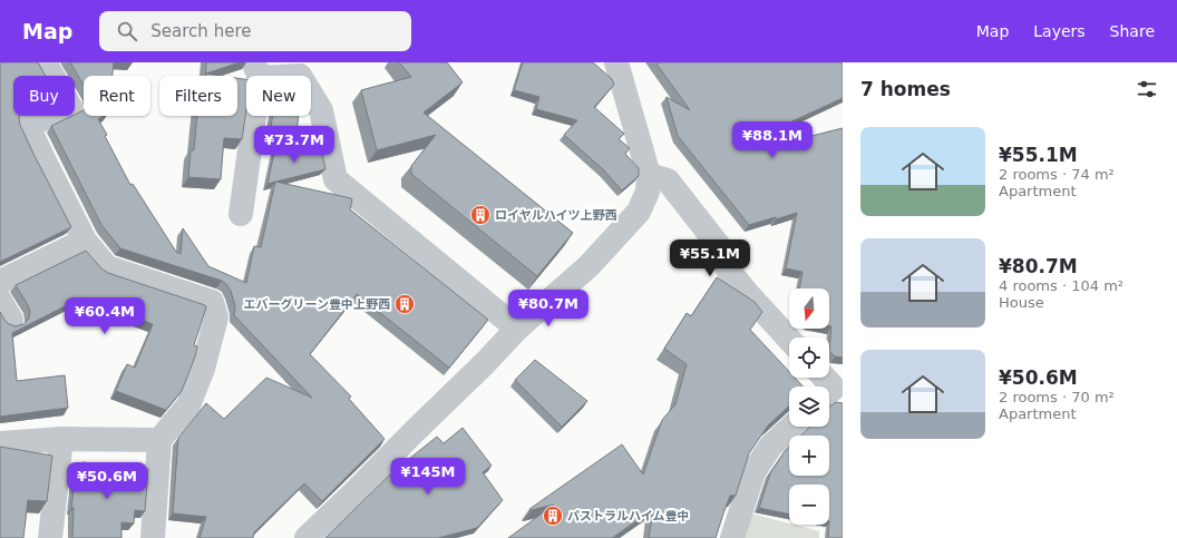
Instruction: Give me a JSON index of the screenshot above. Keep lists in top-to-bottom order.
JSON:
{
  "places": {
    "building": ["ロイヤルハイツ上野西", "エバーグリーン豊中上野西", "パストラルハイム豊中"]
  },
  "north": "bottom",
  "page": {
    "header": "Map",
    "search": "Search here",
    "nav": ["Map", "Layers", "Share"],
    "heading": "7 homes",
    "chip": [
      "Buy",
      "Rent",
      "Filters",
      "New"
    ],
    "list": [
      {
        "name": "¥55.1M",
        "note": "2 rooms · 74 m² · Apartment"
      },
      {
        "name": "¥80.7M",
        "note": "4 rooms · 104 m² · House"
      },
      {
        "name": "¥50.6M",
        "note": "2 rooms · 70 m² · Apartment"
      }
    ],
    "price": [
      "¥88.1M",
      "¥73.7M",
      "¥55.1M",
      "¥80.7M",
      "¥60.4M",
      "¥145M",
      "¥50.6M"
    ],
    "map_buttons": ["+", "−"]
  }
}
